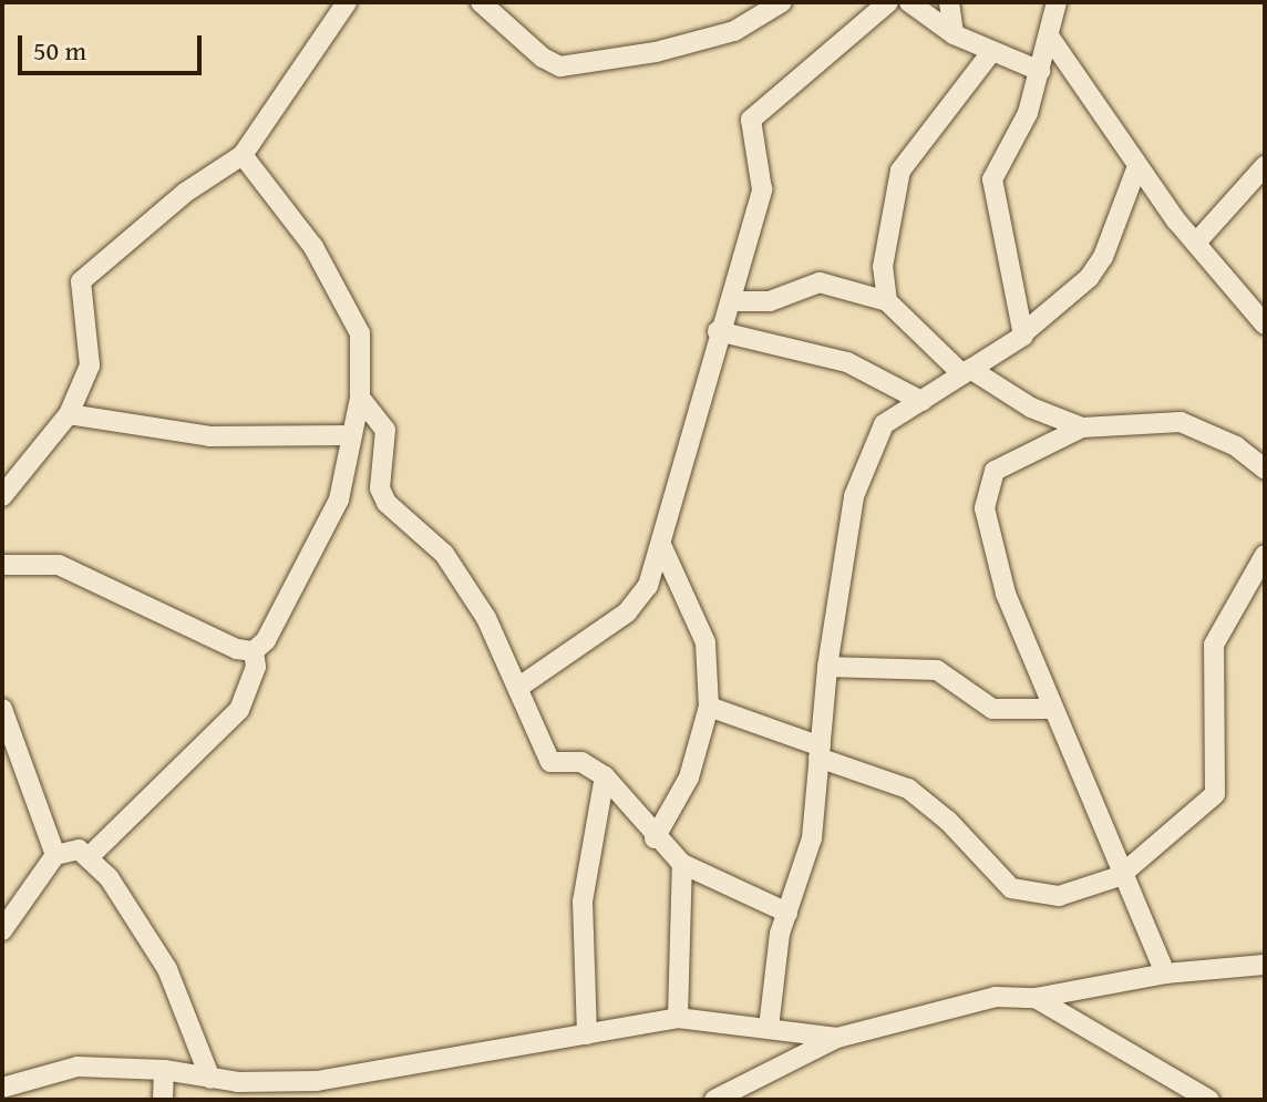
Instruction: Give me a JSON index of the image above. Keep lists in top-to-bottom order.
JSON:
{
  "scale_bar": "50 m"
}
